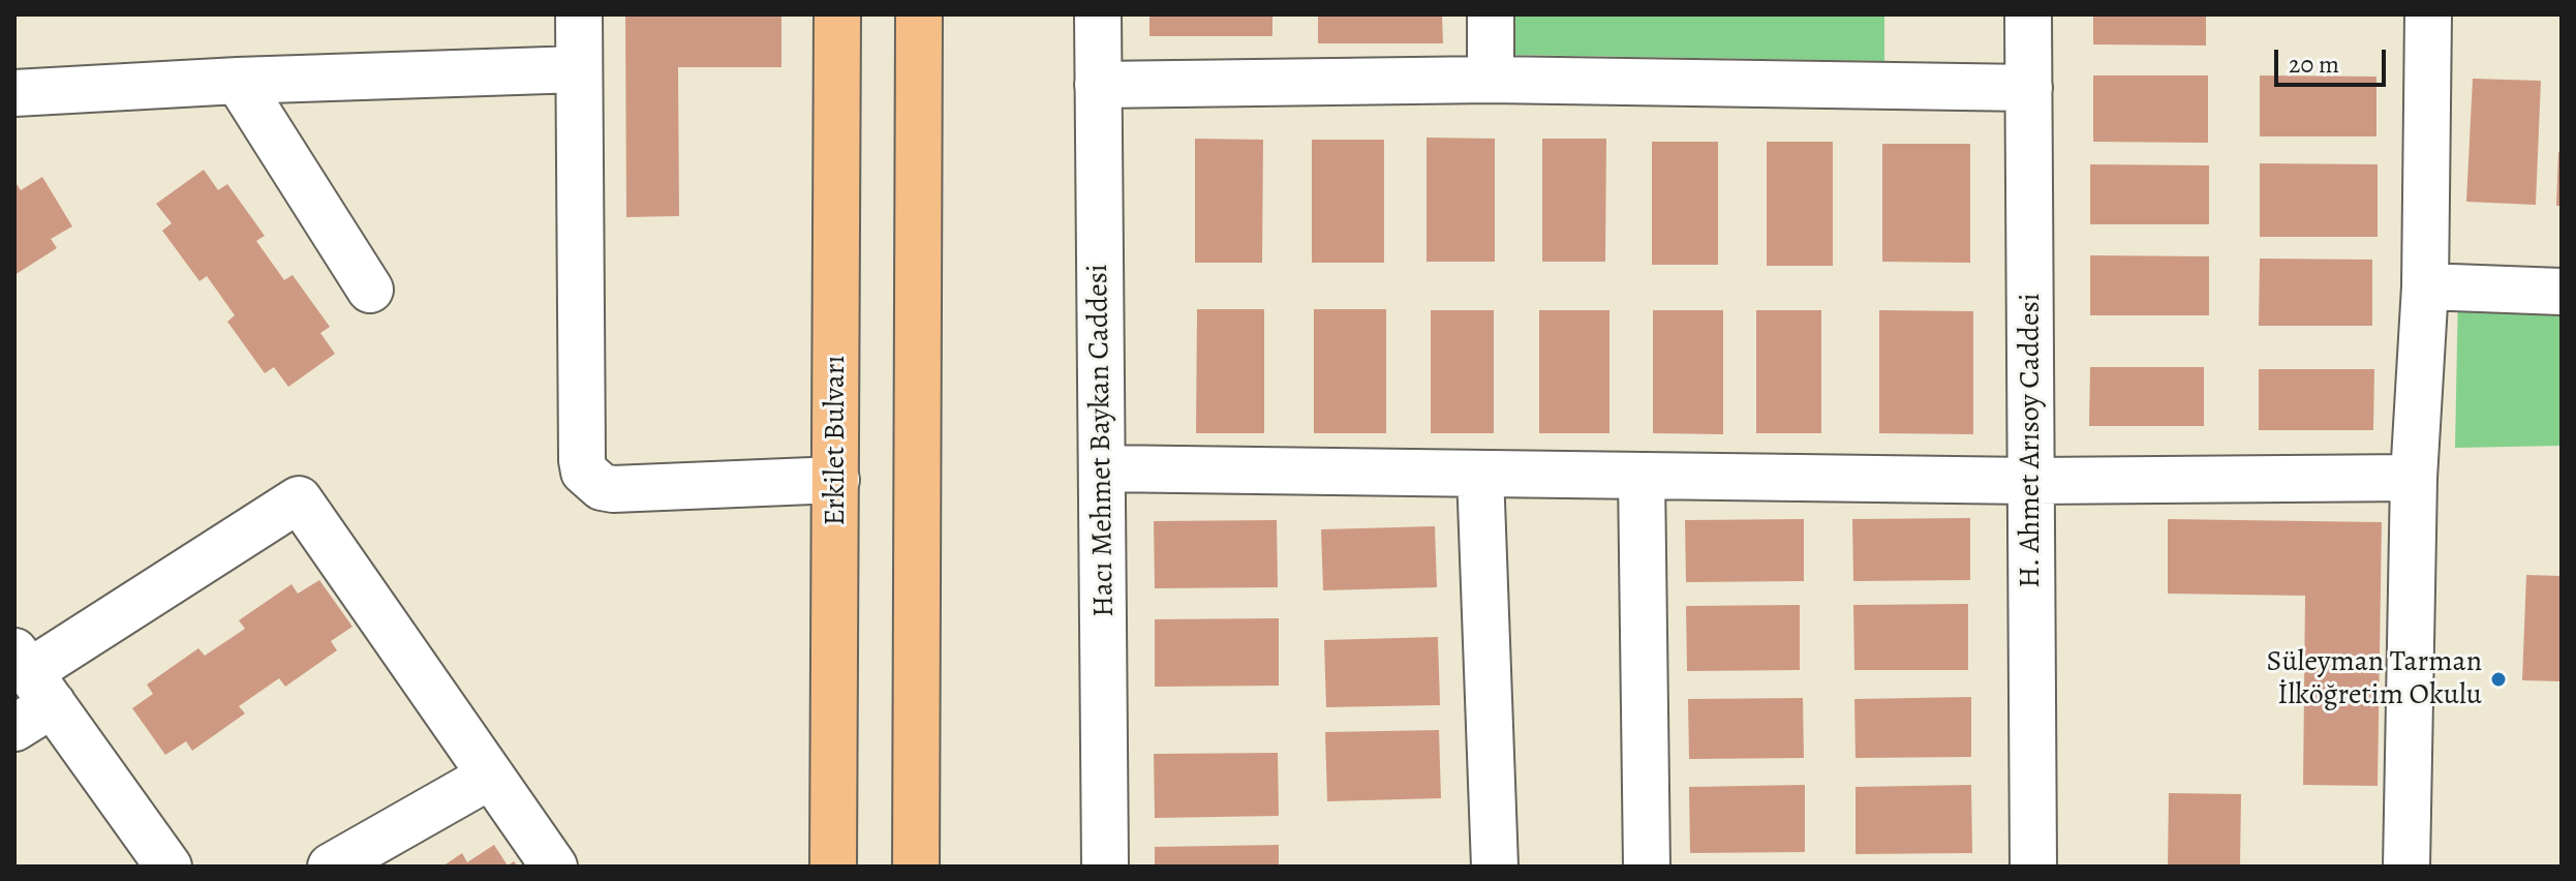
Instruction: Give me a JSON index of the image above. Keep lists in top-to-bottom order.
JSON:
{
  "streets": {
    "main road": ["Erkilet Bulvarı"],
    "street": ["Hacı Mehmet Baykan Caddesi", "H. Ahmet Arısoy Caddesi"]
  },
  "places": ["Süleyman Tarman İlköğretim Okulu"],
  "scale_bar": "20 m"
}
